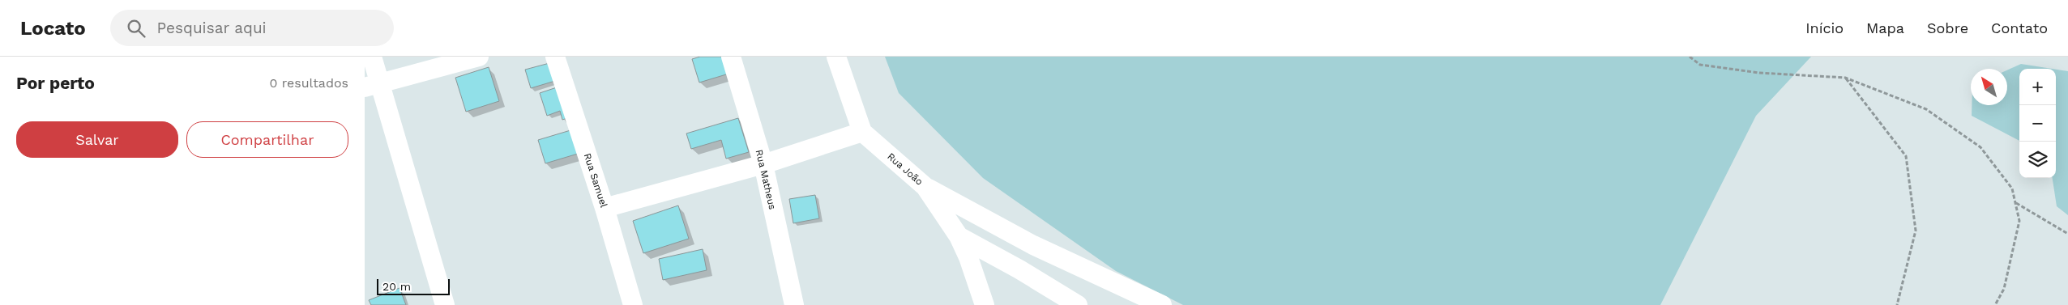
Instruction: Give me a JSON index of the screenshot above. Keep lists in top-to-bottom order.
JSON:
{
  "streets": {
    "street": ["Rua João", "Rua Matheus", "Rua Samuel"]
  },
  "scale_bar": "20 m",
  "north": "top left",
  "page": {
    "header": "Locato",
    "search": "Pesquisar aqui",
    "nav": [
      "Início",
      "Mapa",
      "Sobre",
      "Contato"
    ],
    "heading": ["Por perto", "0 resultados"],
    "map_buttons": ["+", "−"],
    "buttons": ["Salvar", "Compartilhar"],
    "scale": "20 m"
  }
}
